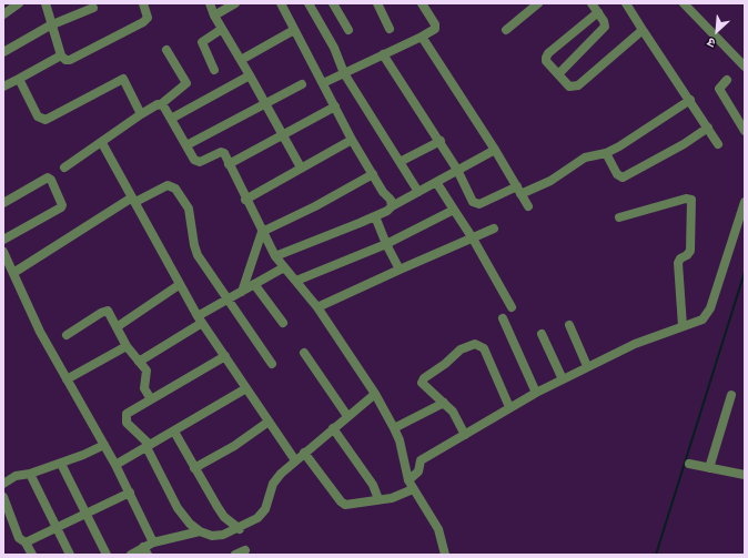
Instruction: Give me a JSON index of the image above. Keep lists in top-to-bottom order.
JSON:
{
  "north": "bottom left"
}
